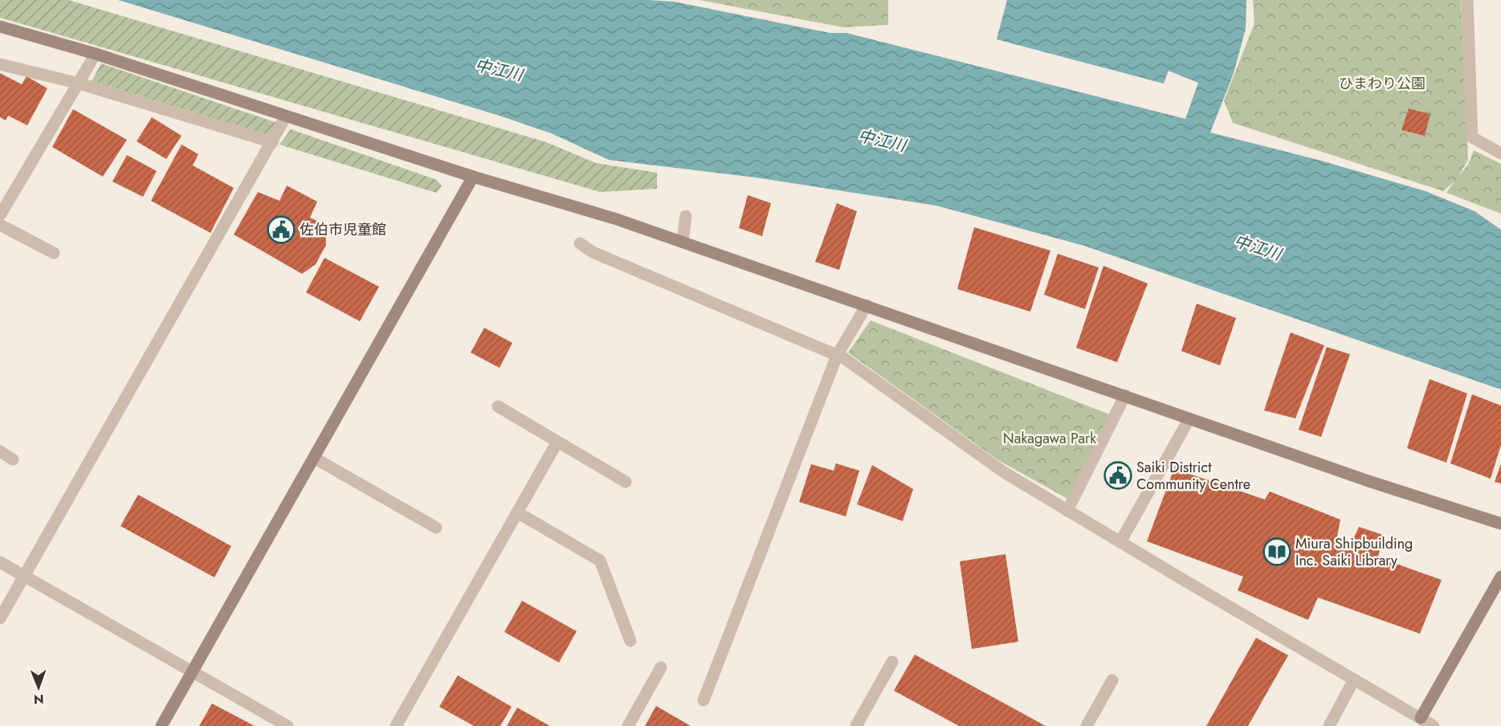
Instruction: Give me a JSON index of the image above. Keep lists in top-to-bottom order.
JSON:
{
  "water": ["中江川"],
  "parks": ["ひまわり公園", "Nakagawa Park"],
  "places": {
    "public building": ["佐伯市児童館", "Saiki District Community Centre"],
    "library": ["Miura Shipbuilding Inc. Saiki Library"]
  },
  "north": "bottom"
}
